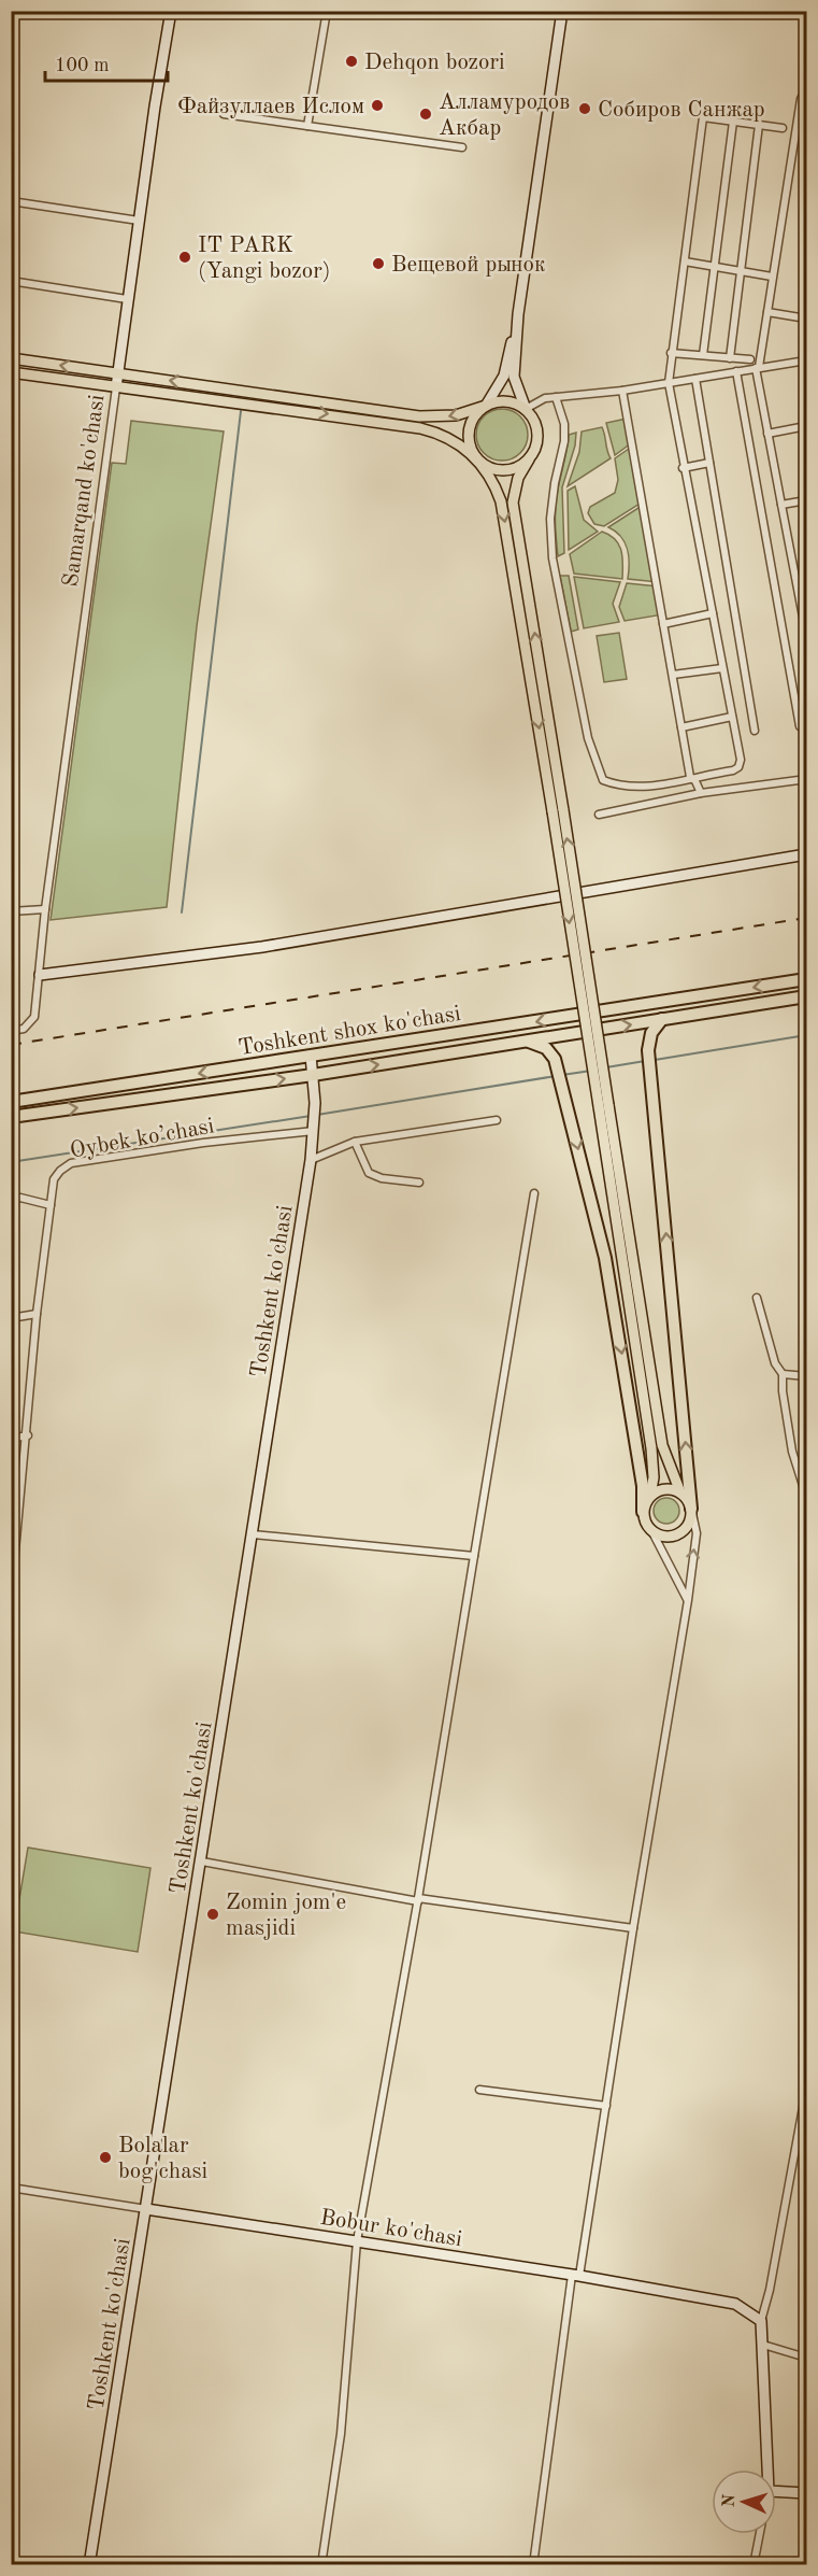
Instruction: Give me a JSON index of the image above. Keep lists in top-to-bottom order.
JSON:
{
  "streets": {
    "highway": ["Toshkent shox ko'chasi"],
    "street": [
      "Samarqand ko'chasi",
      "Oybek ko’chasi",
      "Toshkent ko'chasi",
      "Bobur ko'chasi"
    ]
  },
  "crossings": [
    ["Toshkent shox ko'chasi", "Toshkent ko'chasi"],
    ["Oybek ko’chasi", "Toshkent ko'chasi"],
    ["Toshkent ko'chasi", "Bobur ko'chasi"]
  ],
  "places": [
    "Dehqon bozori",
    "Файзуллаев Ислом",
    "Собиров Санжар",
    "Алламуродов Акбар",
    "IT PARK (Yangi bozor)",
    "Вещевой рынок",
    "Zomin jom'e masjidi",
    "Bolalar bog'chasi"
  ],
  "scale_bar": "100 m",
  "north": "left"
}
